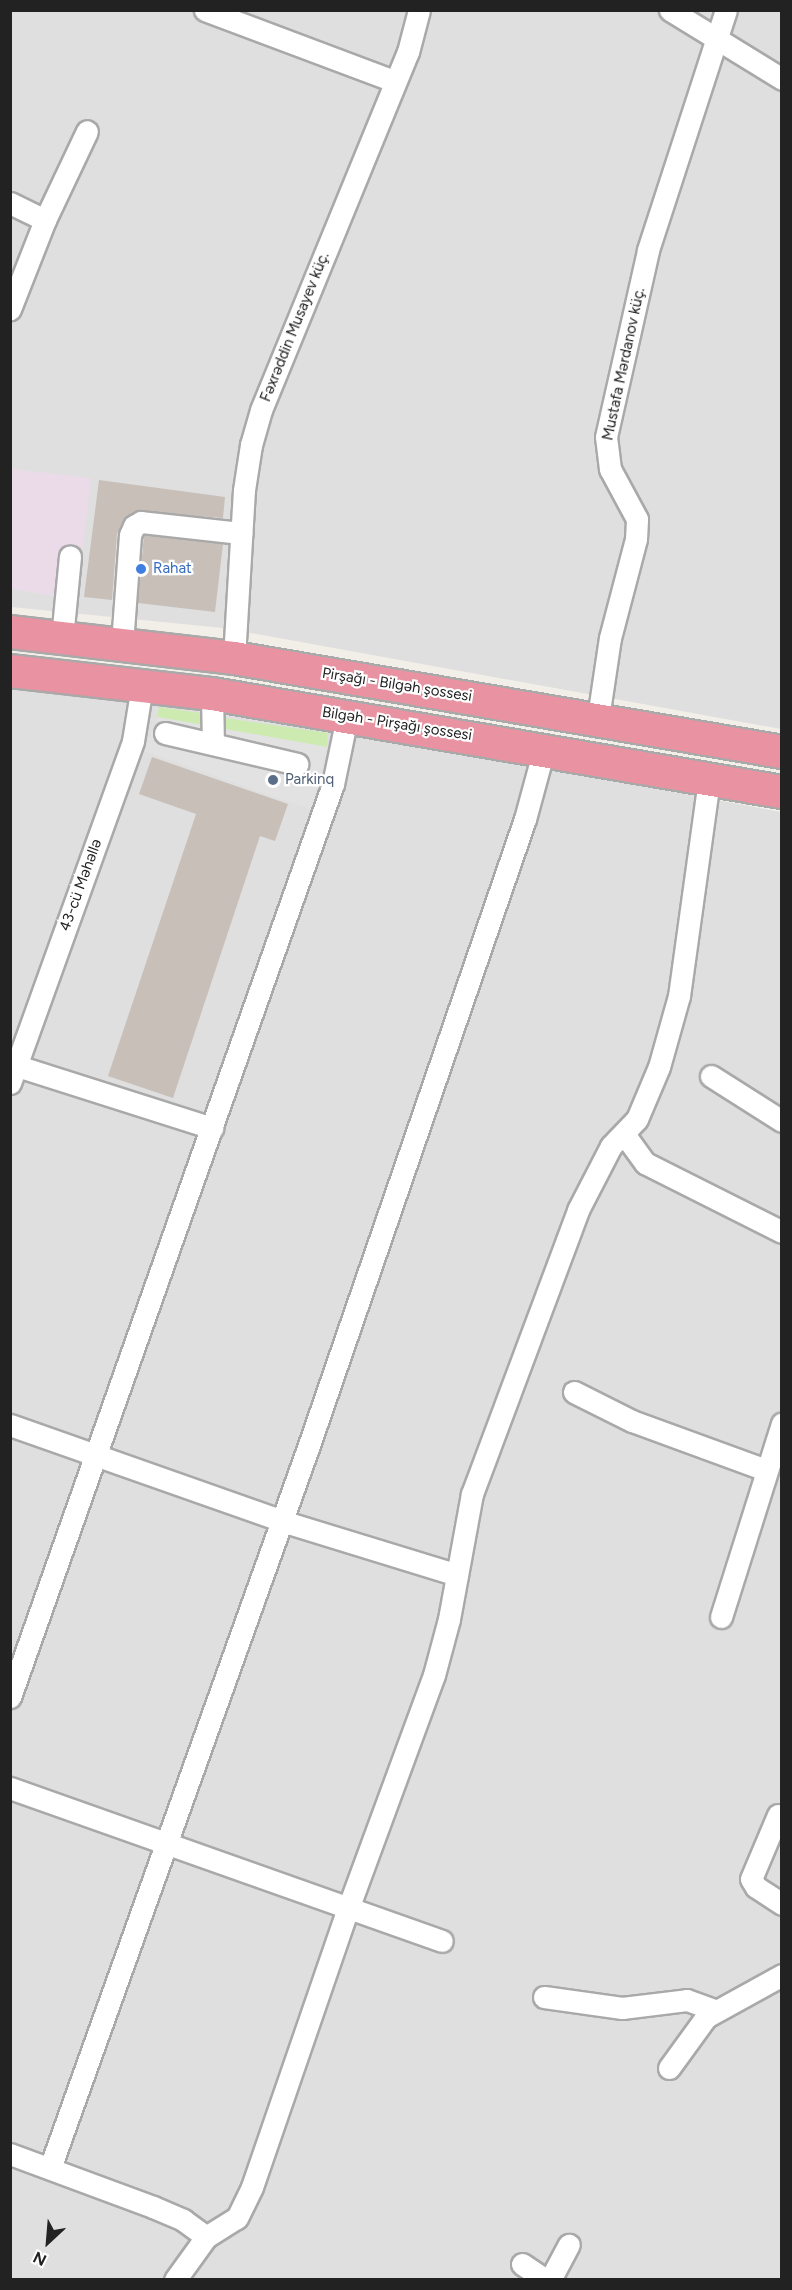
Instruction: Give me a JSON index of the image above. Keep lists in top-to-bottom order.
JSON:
{
  "streets": {
    "highway": ["Pirşağı - Bilgəh şossesi", "Bilgəh - Pirşağı şossesi"],
    "street": ["Fəxrəddin Musayev küç.", "Mustafa Mərdanov küç.", "43-cü Məhəllə"]
  },
  "crossings": [
    ["Fəxrəddin Musayev küç.", "Pirşağı - Bilgəh şossesi"],
    ["Mustafa Mərdanov küç.", "Pirşağı - Bilgəh şossesi"],
    ["Bilgəh - Pirşağı şossesi", "43-cü Məhəllə"]
  ],
  "places": ["Rahat", "Parkinq"],
  "north": "bottom left"
}
